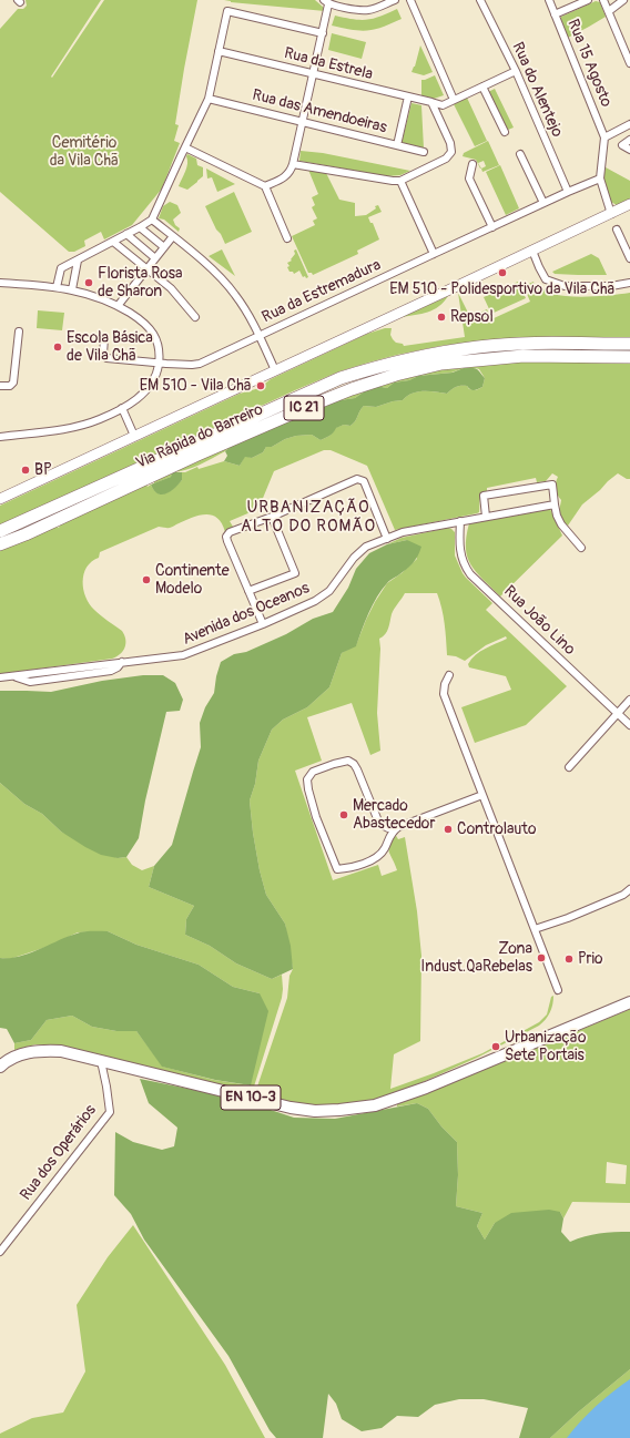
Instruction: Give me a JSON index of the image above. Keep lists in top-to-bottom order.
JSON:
{
  "streets": {
    "highway": ["IC 21", "Via Rápida do Barreiro"],
    "main road": ["EN 10-3"],
    "street": [
      "Rua 15 Agosto",
      "Rua da Estrela",
      "Rua do Alentejo",
      "Rua das Amendoeiras",
      "Rua da Estremadura",
      "Avenida dos Oceanos",
      "Rua João Lino",
      "Rua dos Operários"
    ]
  },
  "crossings": [
    ["Rua da Estrela", "Rua do Alentejo"],
    ["Rua do Alentejo", "Rua da Estremadura"],
    ["Avenida dos Oceanos", "Rua João Lino"],
    ["EN 10-3", "Rua dos Operários"]
  ],
  "districts": ["URBANIZAÇÃO ALTO DO ROMÃO"],
  "parks": ["Cemitério da Vila Chã"],
  "places": [
    "EM 510 - Polidesportivo da Vila Chã",
    "Florista Rosa de Sharon",
    "Repsol",
    "Escola Básica de Vila Chã",
    "EM 510 - Vila Chã",
    "BP",
    "Continente Modelo",
    "Mercado Abastecedor",
    "Controlauto",
    "Zona Indust.QªRebelas",
    "Prio",
    "Urbanização Sete Portais"
  ]
}
